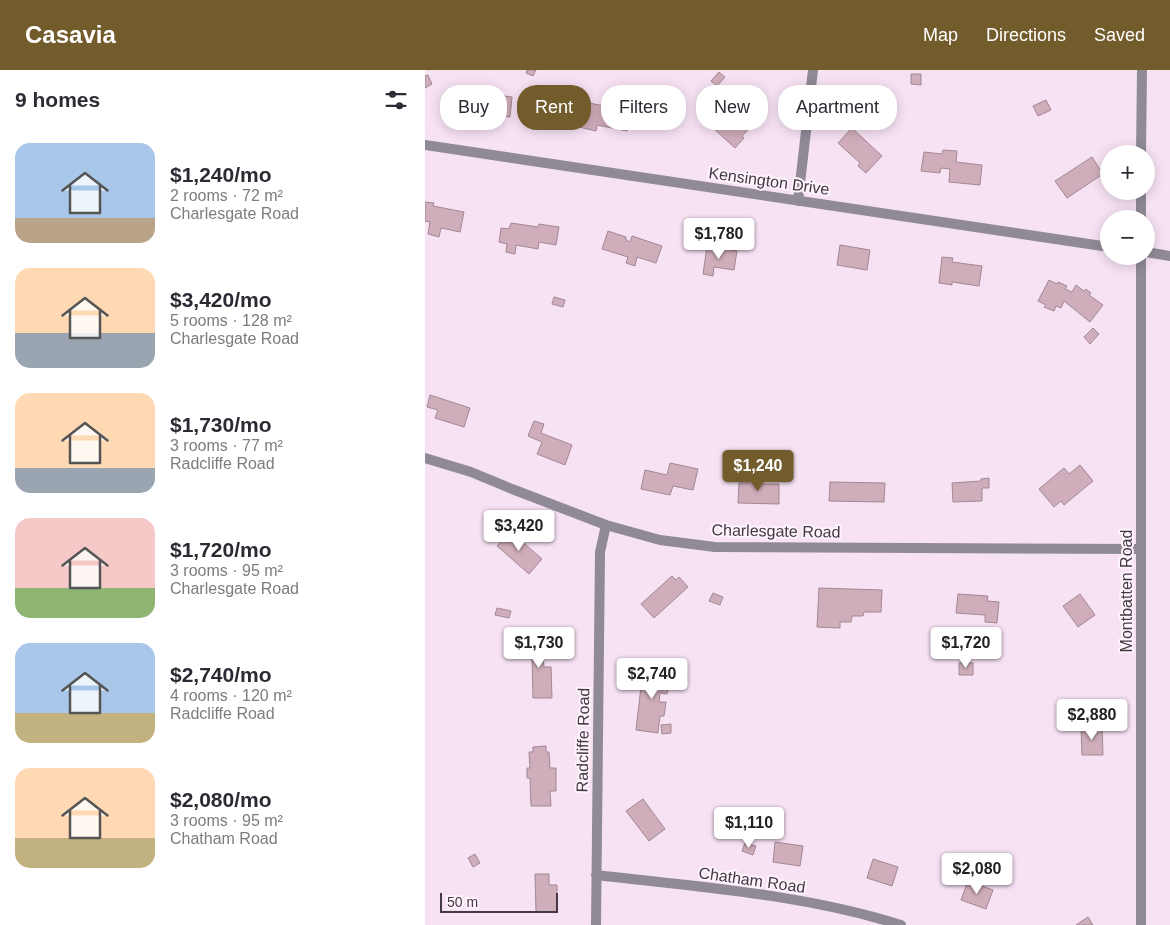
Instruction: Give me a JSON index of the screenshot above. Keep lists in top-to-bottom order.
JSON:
{
  "streets": {
    "street": [
      "Kensington Drive",
      "Charlesgate Road",
      "Montbatten Road",
      "Radcliffe Road",
      "Chatham Road"
    ]
  },
  "crossings": [
    ["Charlesgate Road", "Montbatten Road"],
    ["Charlesgate Road", "Radcliffe Road"],
    ["Radcliffe Road", "Chatham Road"]
  ],
  "scale_bar": "50 m",
  "page": {
    "header": "Casavia",
    "nav": ["Map", "Directions", "Saved"],
    "heading": "9 homes",
    "chip": [
      "Buy",
      "Rent",
      "Filters",
      "New",
      "Apartment"
    ],
    "list": [
      {
        "name": "$1,240/mo",
        "note": "2 rooms · 72 m² · Charlesgate Road"
      },
      {
        "name": "$3,420/mo",
        "note": "5 rooms · 128 m² · Charlesgate Road"
      },
      {
        "name": "$1,730/mo",
        "note": "3 rooms · 77 m² · Radcliffe Road"
      },
      {
        "name": "$1,720/mo",
        "note": "3 rooms · 95 m² · Charlesgate Road"
      },
      {
        "name": "$2,740/mo",
        "note": "4 rooms · 120 m² · Radcliffe Road"
      },
      {
        "name": "$2,080/mo",
        "note": "3 rooms · 95 m² · Chatham Road"
      }
    ],
    "map_buttons": ["+", "−"],
    "price": [
      "$1,780",
      "$1,240",
      "$3,420",
      "$1,730",
      "$1,720",
      "$2,740",
      "$2,880",
      "$1,110",
      "$2,080"
    ],
    "scale": "50 m"
  }
}
